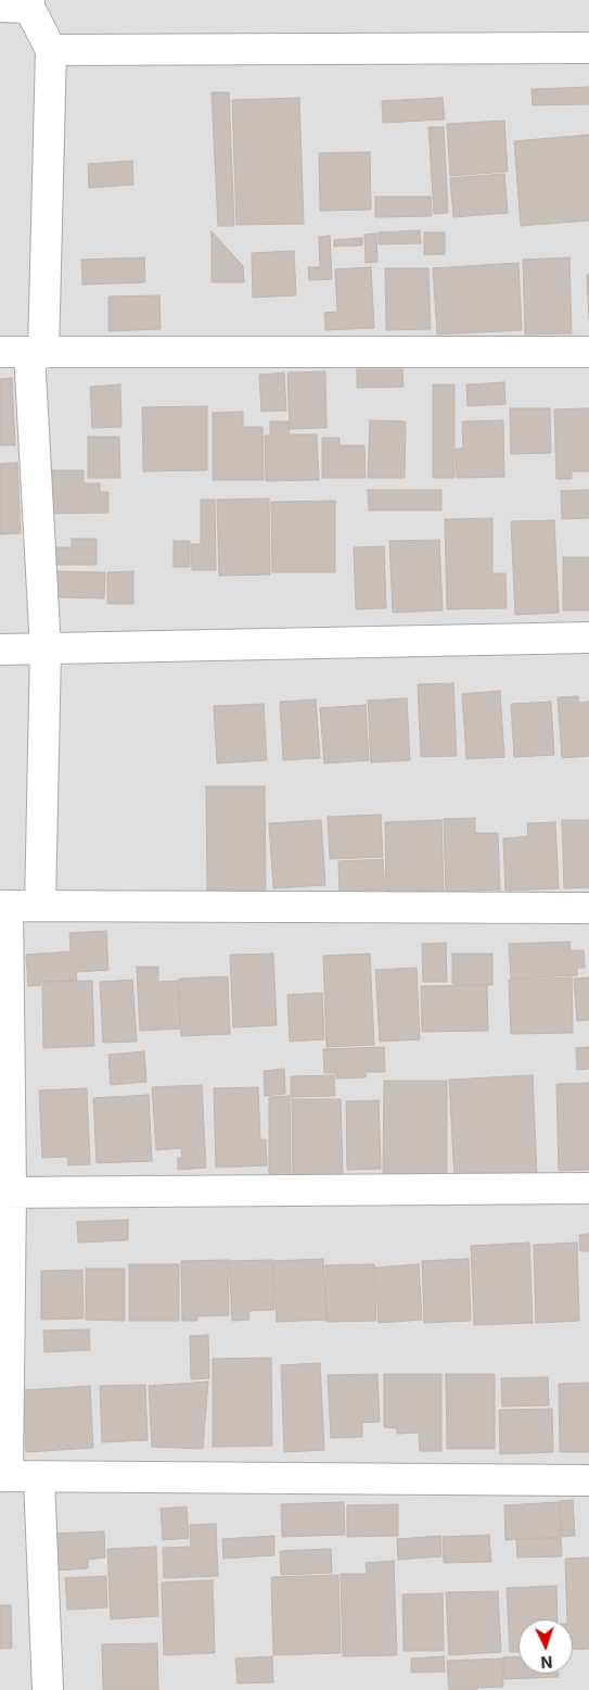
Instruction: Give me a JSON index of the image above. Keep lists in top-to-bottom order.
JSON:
{
  "north": "bottom"
}
